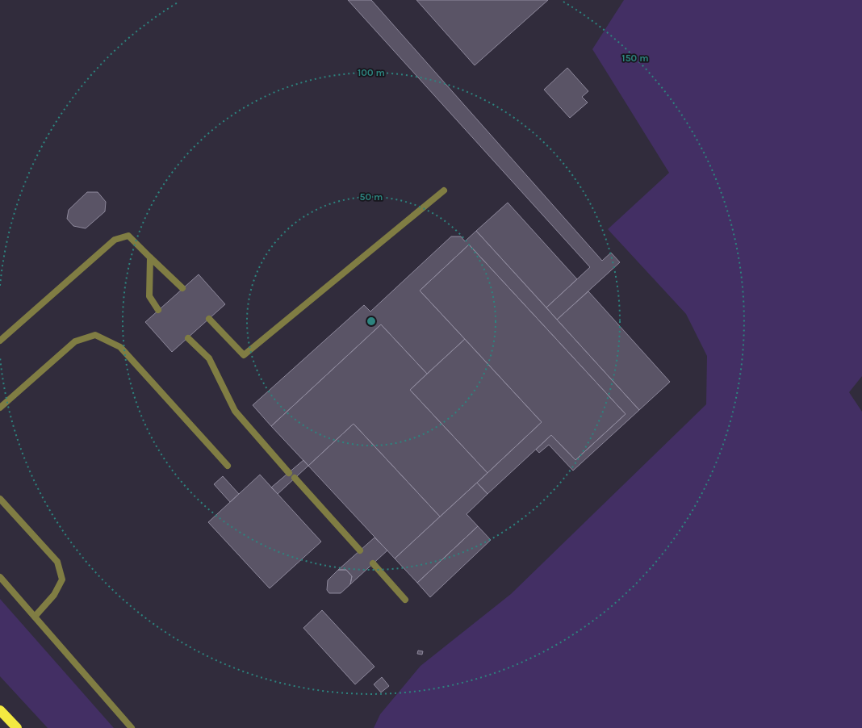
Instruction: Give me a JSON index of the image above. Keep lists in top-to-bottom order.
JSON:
{
  "rings": ["150 m", "100 m", "50 m"]
}
